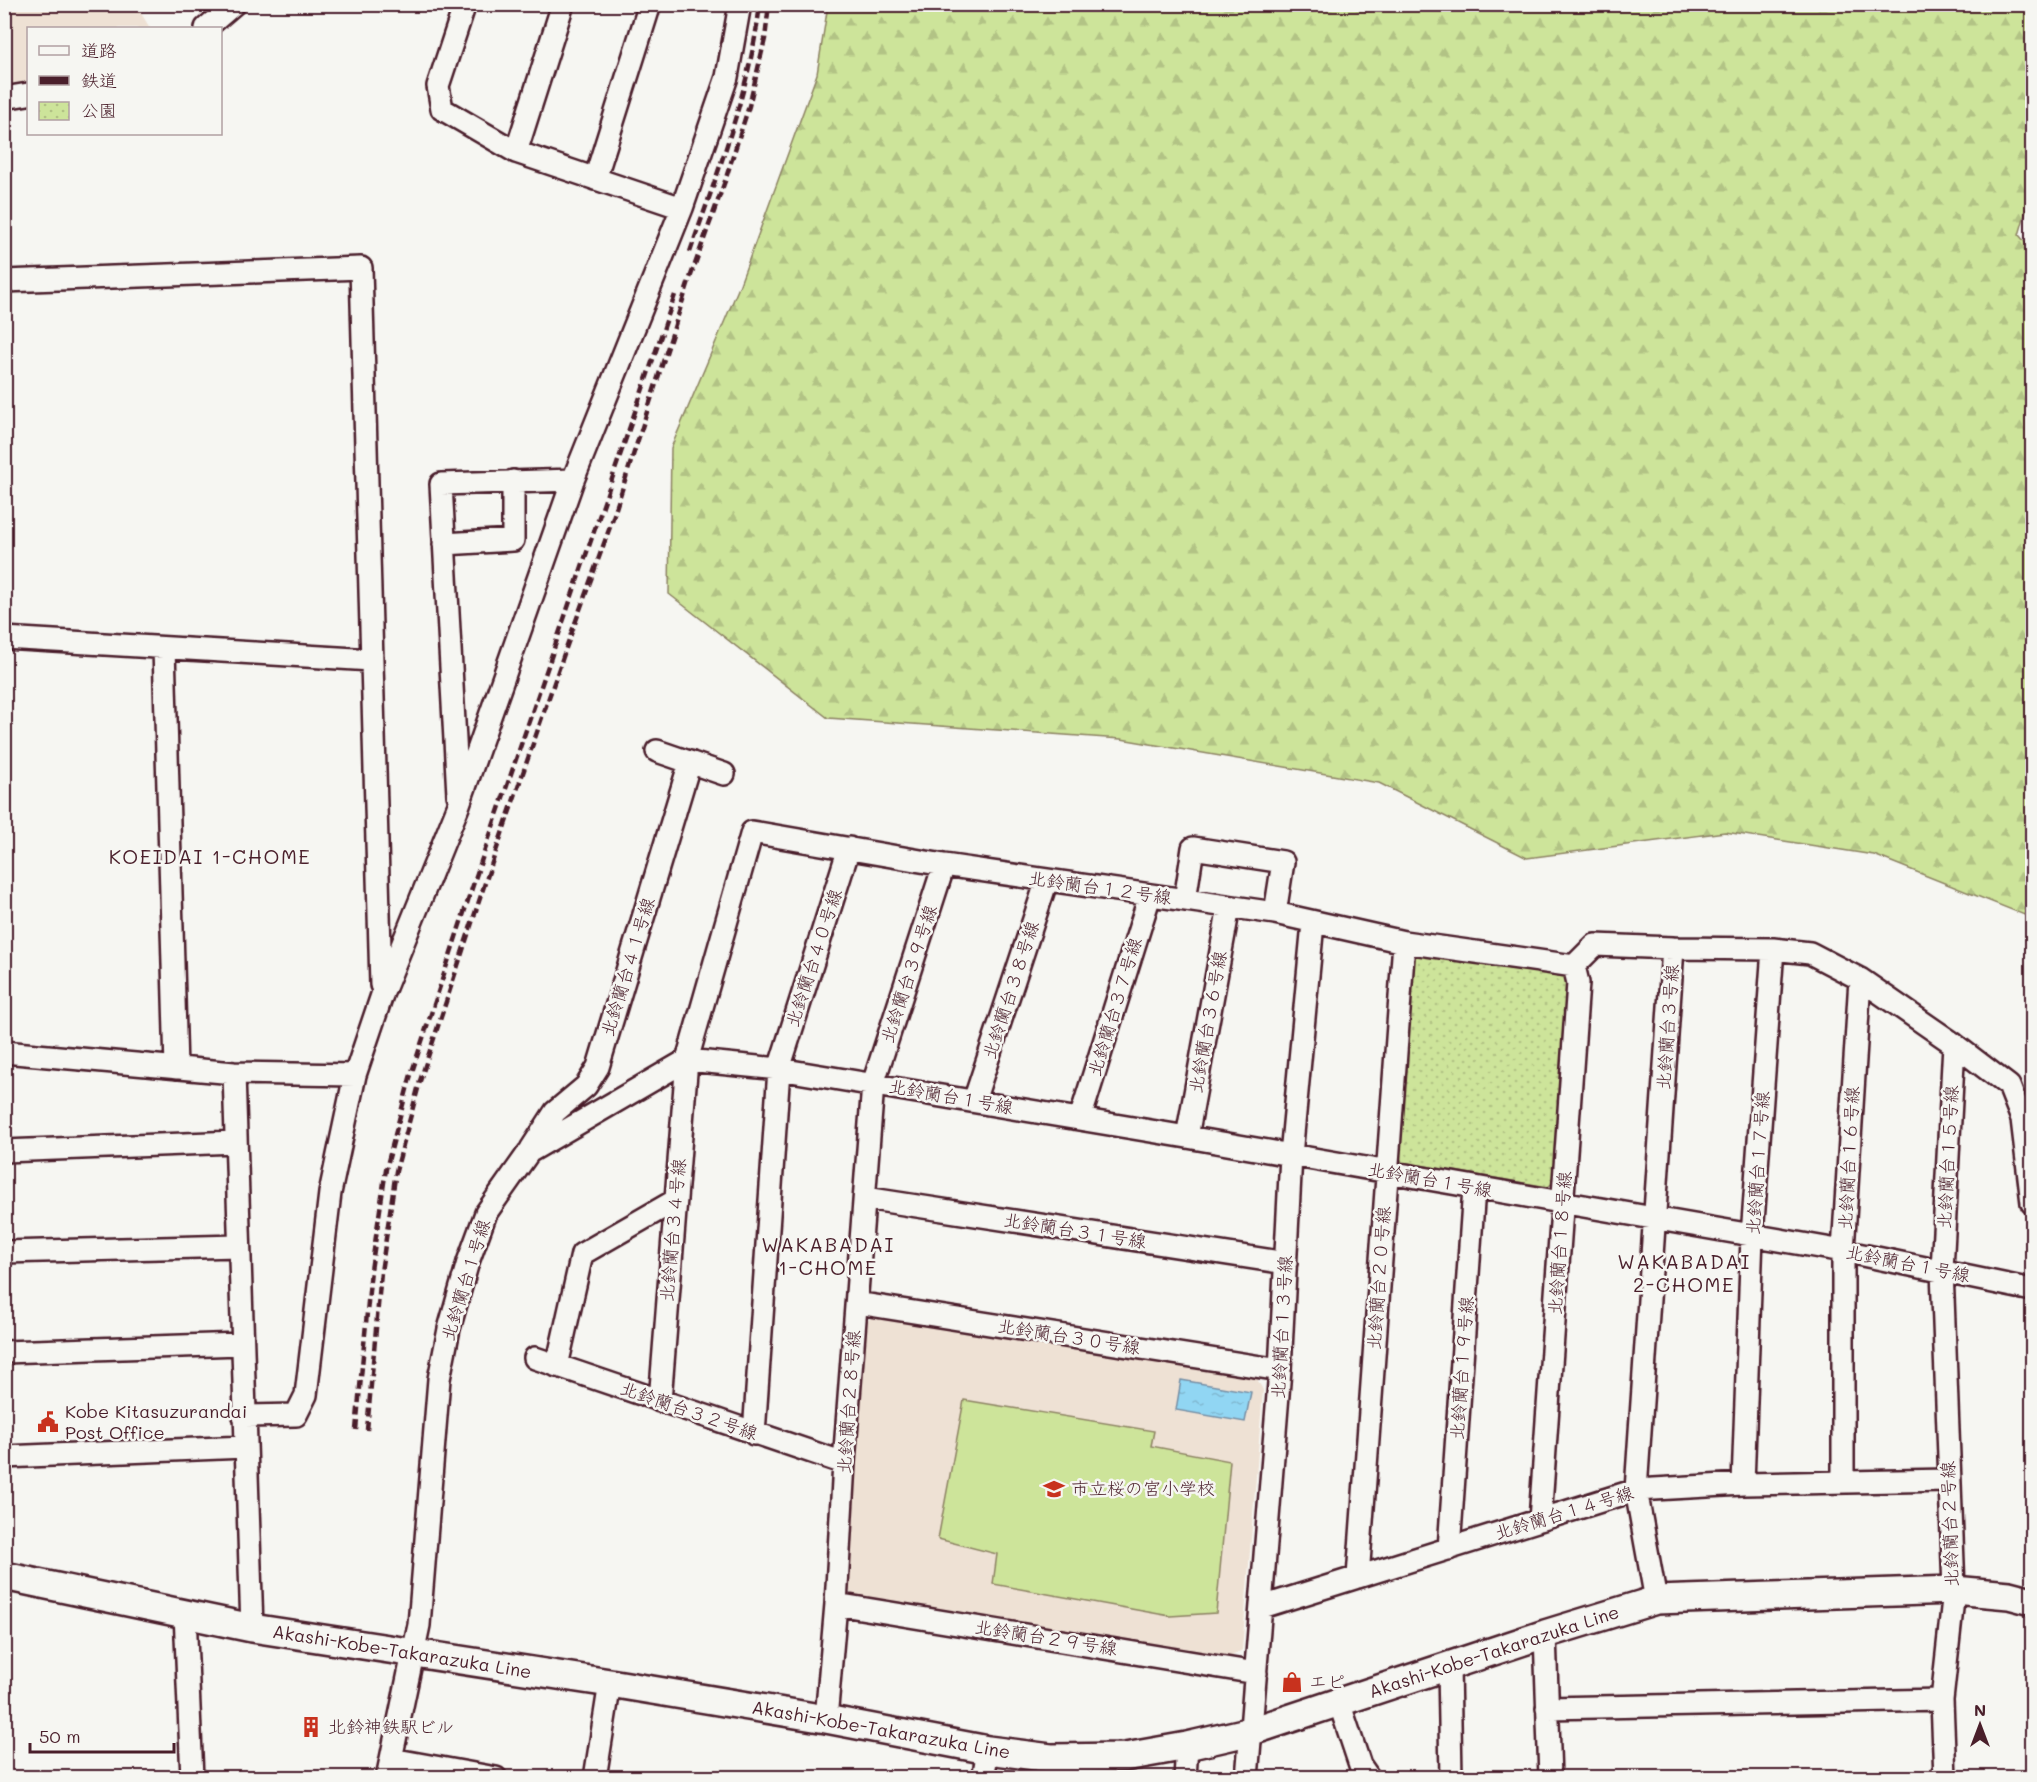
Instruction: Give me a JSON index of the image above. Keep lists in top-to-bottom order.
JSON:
{
  "streets": {
    "main road": ["Akashi-Kobe-Takarazuka Line"],
    "street": [
      "北鈴蘭台１２号線",
      "北鈴蘭台４０号線",
      "北鈴蘭台４１号線",
      "北鈴蘭台３９号線",
      "北鈴蘭台３８号線",
      "北鈴蘭台３７号線",
      "北鈴蘭台３６号線",
      "北鈴蘭台３号線",
      "北鈴蘭台１号線",
      "北鈴蘭台１５号線",
      "北鈴蘭台１６号線",
      "北鈴蘭台１７号線",
      "北鈴蘭台３４号線",
      "北鈴蘭台３１号線",
      "北鈴蘭台１８号線",
      "北鈴蘭台２０号線",
      "北鈴蘭台１３号線",
      "北鈴蘭台３０号線",
      "北鈴蘭台１９号線",
      "北鈴蘭台２８号線",
      "北鈴蘭台３２号線",
      "北鈴蘭台１４号線",
      "北鈴蘭台２号線",
      "北鈴蘭台２９号線"
    ]
  },
  "crossings": [
    ["北鈴蘭台１２号線", "北鈴蘭台４０号線"],
    ["北鈴蘭台１２号線", "北鈴蘭台３９号線"],
    ["北鈴蘭台１２号線", "北鈴蘭台３８号線"],
    ["北鈴蘭台１２号線", "北鈴蘭台３７号線"],
    ["北鈴蘭台１２号線", "北鈴蘭台３６号線"],
    ["北鈴蘭台１２号線", "北鈴蘭台１号線"],
    ["北鈴蘭台１２号線", "北鈴蘭台３４号線"],
    ["北鈴蘭台１２号線", "北鈴蘭台１８号線"],
    ["北鈴蘭台１２号線", "北鈴蘭台２０号線"],
    ["北鈴蘭台１２号線", "北鈴蘭台１３号線"],
    ["北鈴蘭台４０号線", "北鈴蘭台１号線"],
    ["北鈴蘭台４０号線", "北鈴蘭台３２号線"],
    ["北鈴蘭台４１号線", "北鈴蘭台１号線"],
    ["北鈴蘭台３９号線", "北鈴蘭台１号線"],
    ["北鈴蘭台３９号線", "北鈴蘭台２８号線"],
    ["北鈴蘭台３８号線", "北鈴蘭台１号線"],
    ["北鈴蘭台３７号線", "北鈴蘭台１号線"],
    ["北鈴蘭台３６号線", "北鈴蘭台１号線"],
    ["北鈴蘭台３号線", "北鈴蘭台１号線"],
    ["北鈴蘭台３号線", "北鈴蘭台１５号線"],
    ["北鈴蘭台３号線", "北鈴蘭台１６号線"],
    ["北鈴蘭台３号線", "北鈴蘭台１７号線"],
    ["北鈴蘭台３号線", "北鈴蘭台１４号線"],
    ["北鈴蘭台３号線", "Akashi-Kobe-Takarazuka Line"],
    ["北鈴蘭台１号線", "北鈴蘭台１５号線"],
    ["北鈴蘭台１号線", "北鈴蘭台１６号線"],
    ["北鈴蘭台１号線", "北鈴蘭台１７号線"],
    ["北鈴蘭台１号線", "北鈴蘭台３４号線"],
    ["北鈴蘭台１号線", "北鈴蘭台１８号線"],
    ["北鈴蘭台１号線", "北鈴蘭台２０号線"],
    ["北鈴蘭台１号線", "北鈴蘭台１３号線"],
    ["北鈴蘭台１号線", "北鈴蘭台１９号線"],
    ["北鈴蘭台１号線", "北鈴蘭台２８号線"],
    ["北鈴蘭台１号線", "北鈴蘭台２号線"],
    ["北鈴蘭台１号線", "Akashi-Kobe-Takarazuka Line"],
    ["北鈴蘭台１５号線", "北鈴蘭台２号線"],
    ["北鈴蘭台１６号線", "北鈴蘭台１４号線"],
    ["北鈴蘭台１７号線", "北鈴蘭台１４号線"],
    ["北鈴蘭台３４号線", "北鈴蘭台３２号線"],
    ["北鈴蘭台３１号線", "北鈴蘭台１３号線"],
    ["北鈴蘭台３１号線", "北鈴蘭台２８号線"],
    ["北鈴蘭台１８号線", "北鈴蘭台１４号線"],
    ["北鈴蘭台２０号線", "北鈴蘭台１４号線"],
    ["北鈴蘭台１３号線", "北鈴蘭台３０号線"],
    ["北鈴蘭台１３号線", "北鈴蘭台１４号線"],
    ["北鈴蘭台１３号線", "北鈴蘭台２９号線"],
    ["北鈴蘭台１３号線", "Akashi-Kobe-Takarazuka Line"],
    ["北鈴蘭台３０号線", "北鈴蘭台２８号線"],
    ["北鈴蘭台１９号線", "北鈴蘭台１４号線"],
    ["北鈴蘭台２８号線", "北鈴蘭台３２号線"],
    ["北鈴蘭台２８号線", "北鈴蘭台２９号線"],
    ["北鈴蘭台２８号線", "Akashi-Kobe-Takarazuka Line"],
    ["北鈴蘭台１４号線", "北鈴蘭台２号線"],
    ["北鈴蘭台２号線", "Akashi-Kobe-Takarazuka Line"]
  ],
  "districts": ["KOEIDAI 1-CHOME", "WAKABADAI 1-CHOME", "WAKABADAI 2-CHOME"],
  "places": {
    "public building": ["Kobe Kitasuzurandai Post Office"],
    "school or university": ["市立桜の宮小学校"],
    "shop": ["エピ"],
    "building": ["北鈴神鉄駅ビル"]
  },
  "legend": ["道路", "鉄道", "公園"],
  "scale_bar": "50 m",
  "north": "top"
}
